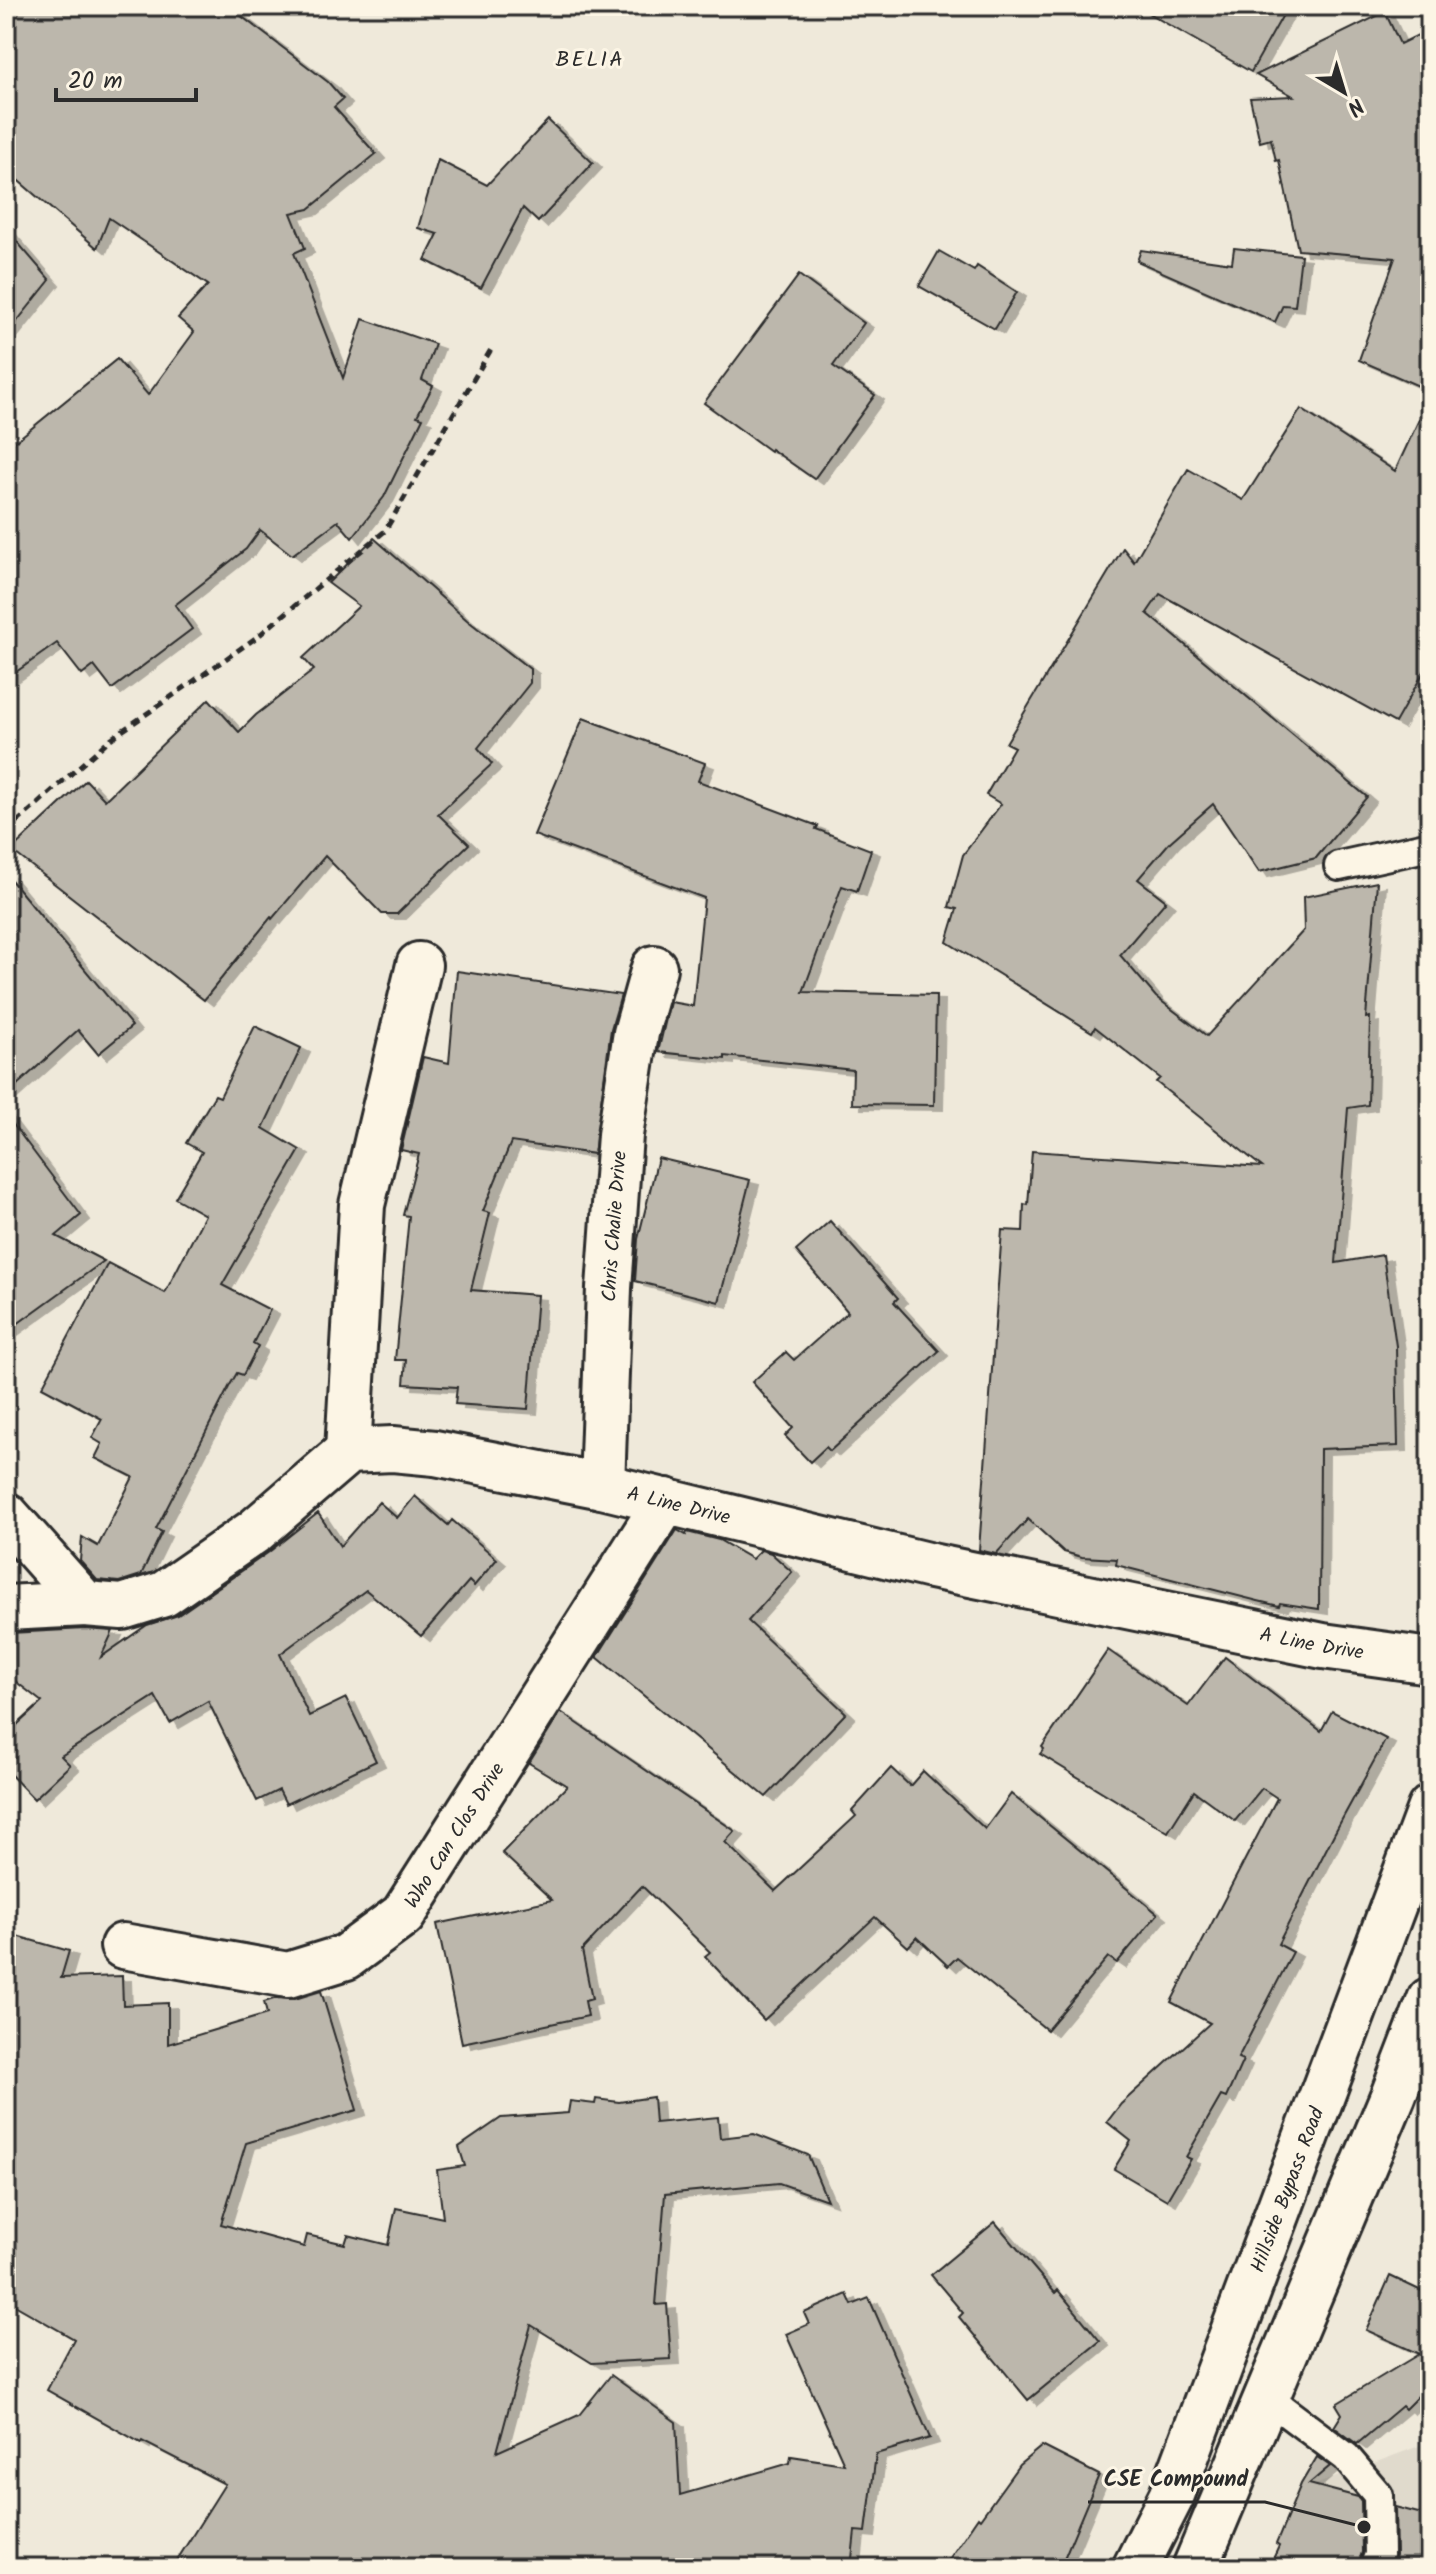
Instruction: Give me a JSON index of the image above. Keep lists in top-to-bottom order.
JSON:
{
  "streets": {
    "street": [
      "Chris Chalie Drive",
      "A Line Drive",
      "Who Can Clos Drive",
      "Hillside Bypass Road"
    ]
  },
  "crossings": [
    ["Chris Chalie Drive", "A Line Drive"],
    ["A Line Drive", "Who Can Clos Drive"]
  ],
  "districts": ["BELIA"],
  "places": ["CSE Compound"],
  "scale_bar": "20 m",
  "north": "bottom right"
}
